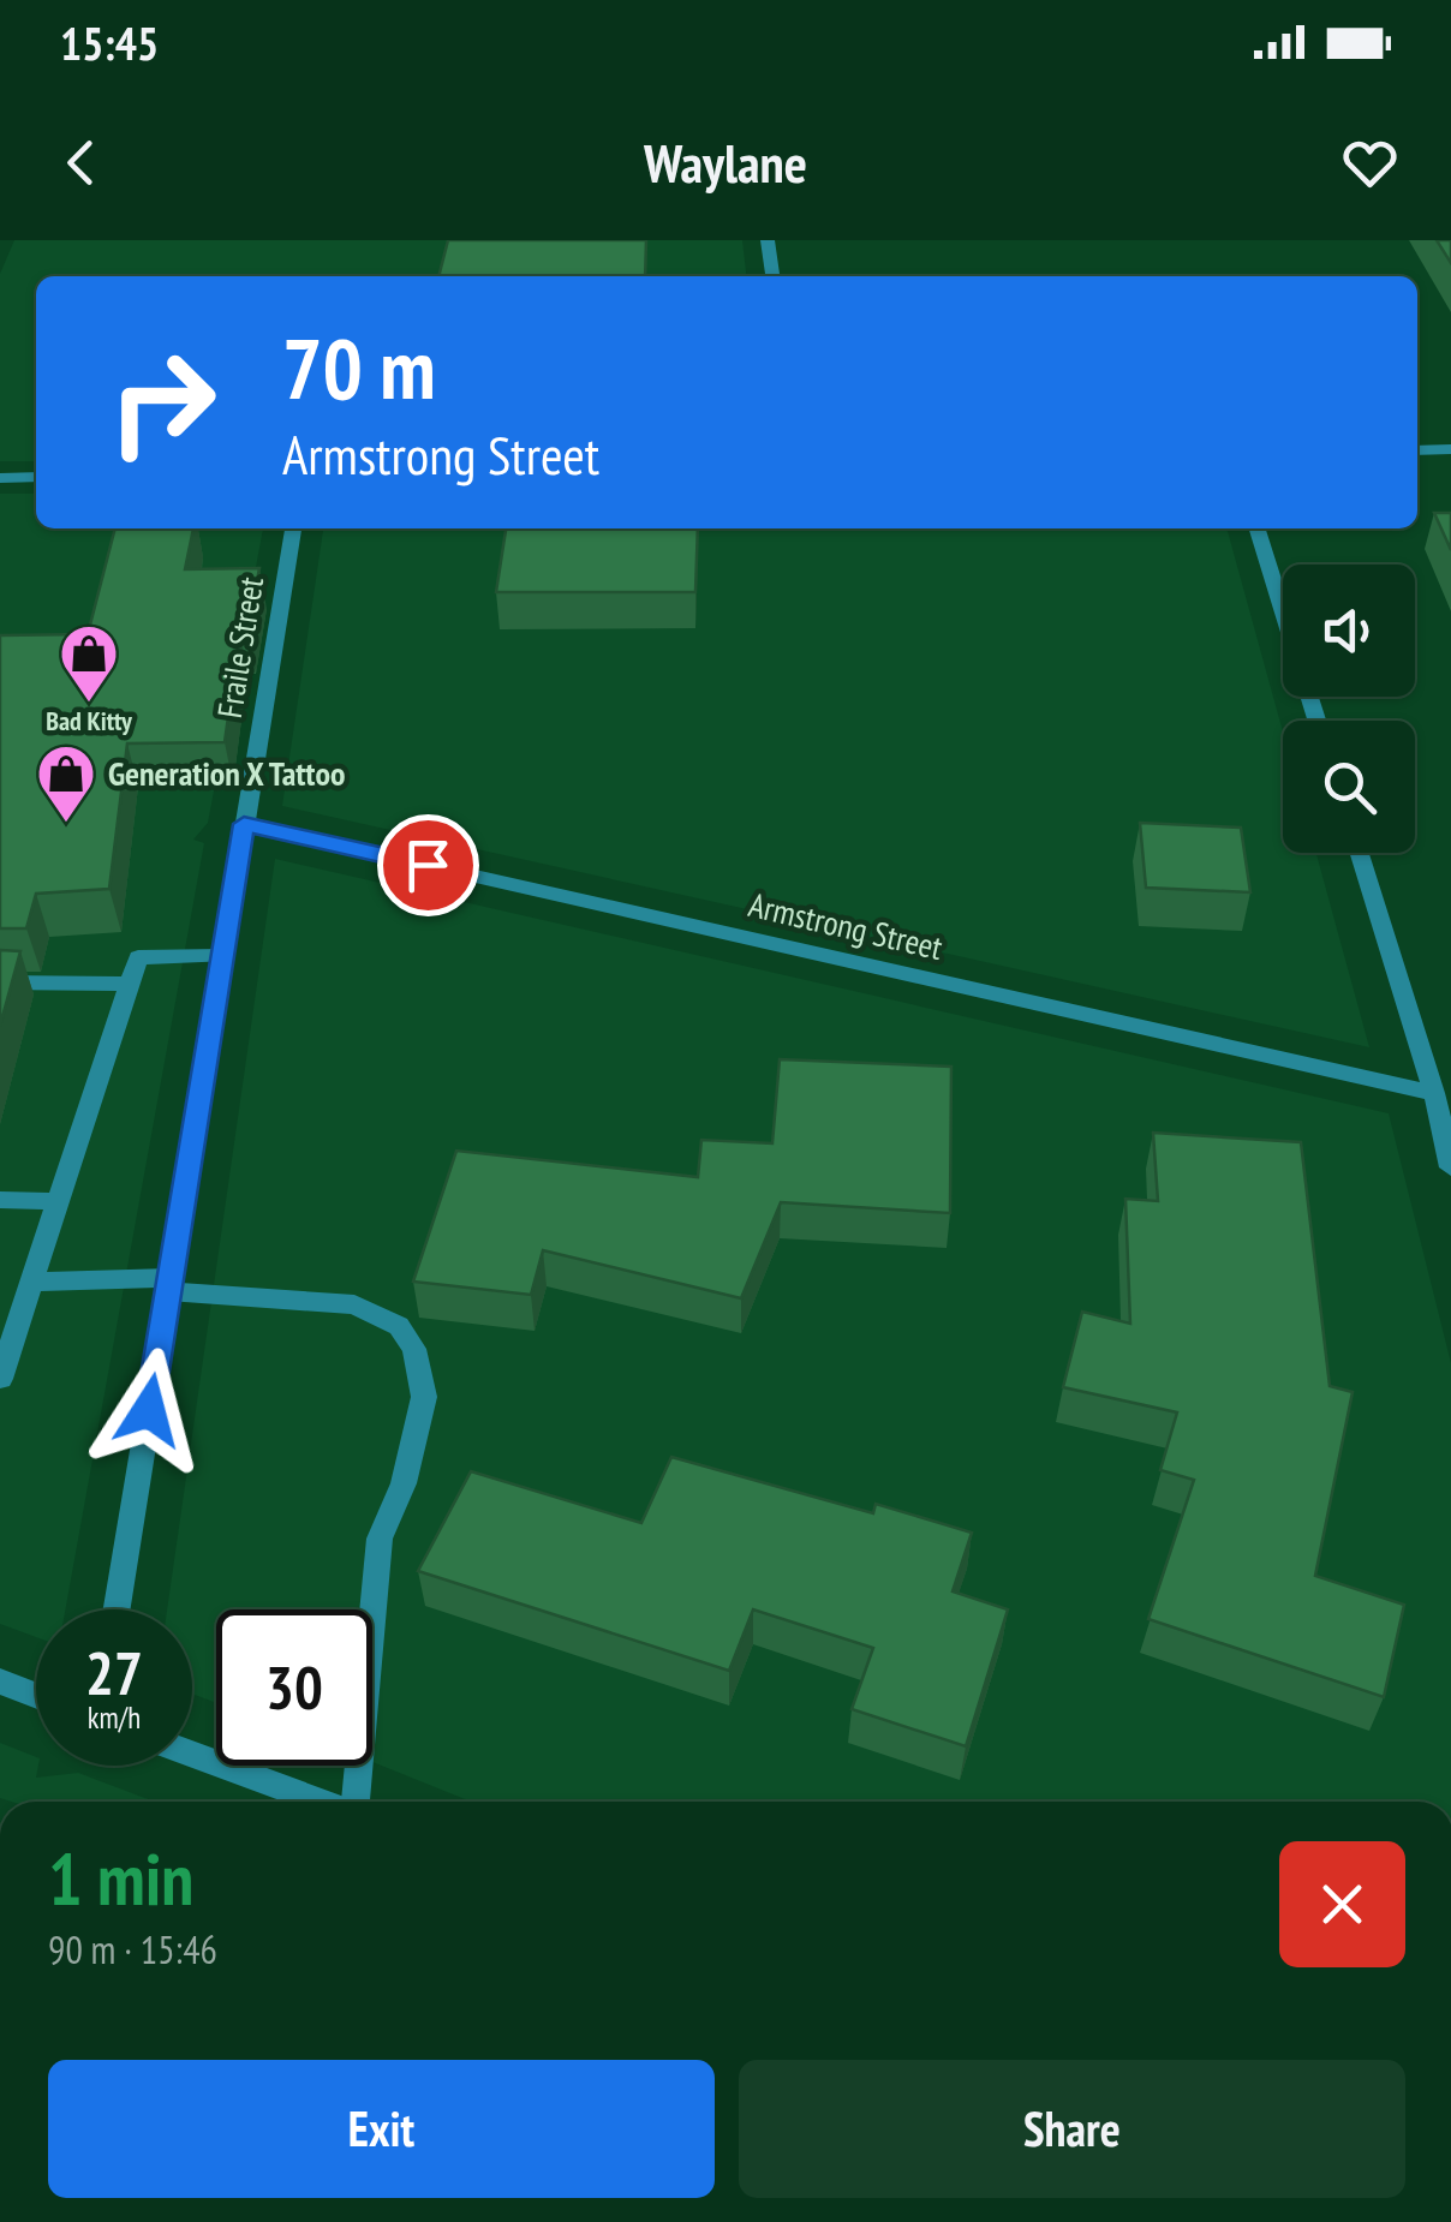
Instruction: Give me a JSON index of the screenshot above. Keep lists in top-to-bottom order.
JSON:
{
  "streets": {
    "street": ["Fraile Street", "Armstrong Street"]
  },
  "crossings": [
    ["Fraile Street", "Armstrong Street"]
  ],
  "places": {
    "shop": ["Bad Kitty", "Generation X Tattoo"]
  },
  "page": {
    "status": "15:45",
    "header": "Waylane",
    "turn": ["70 m", "Armstrong Street"],
    "speed": "27 km/h",
    "limit": "30",
    "heading": ["1 min", "90 m · 15:46"],
    "buttons": ["Exit", "Share"]
  }
}
